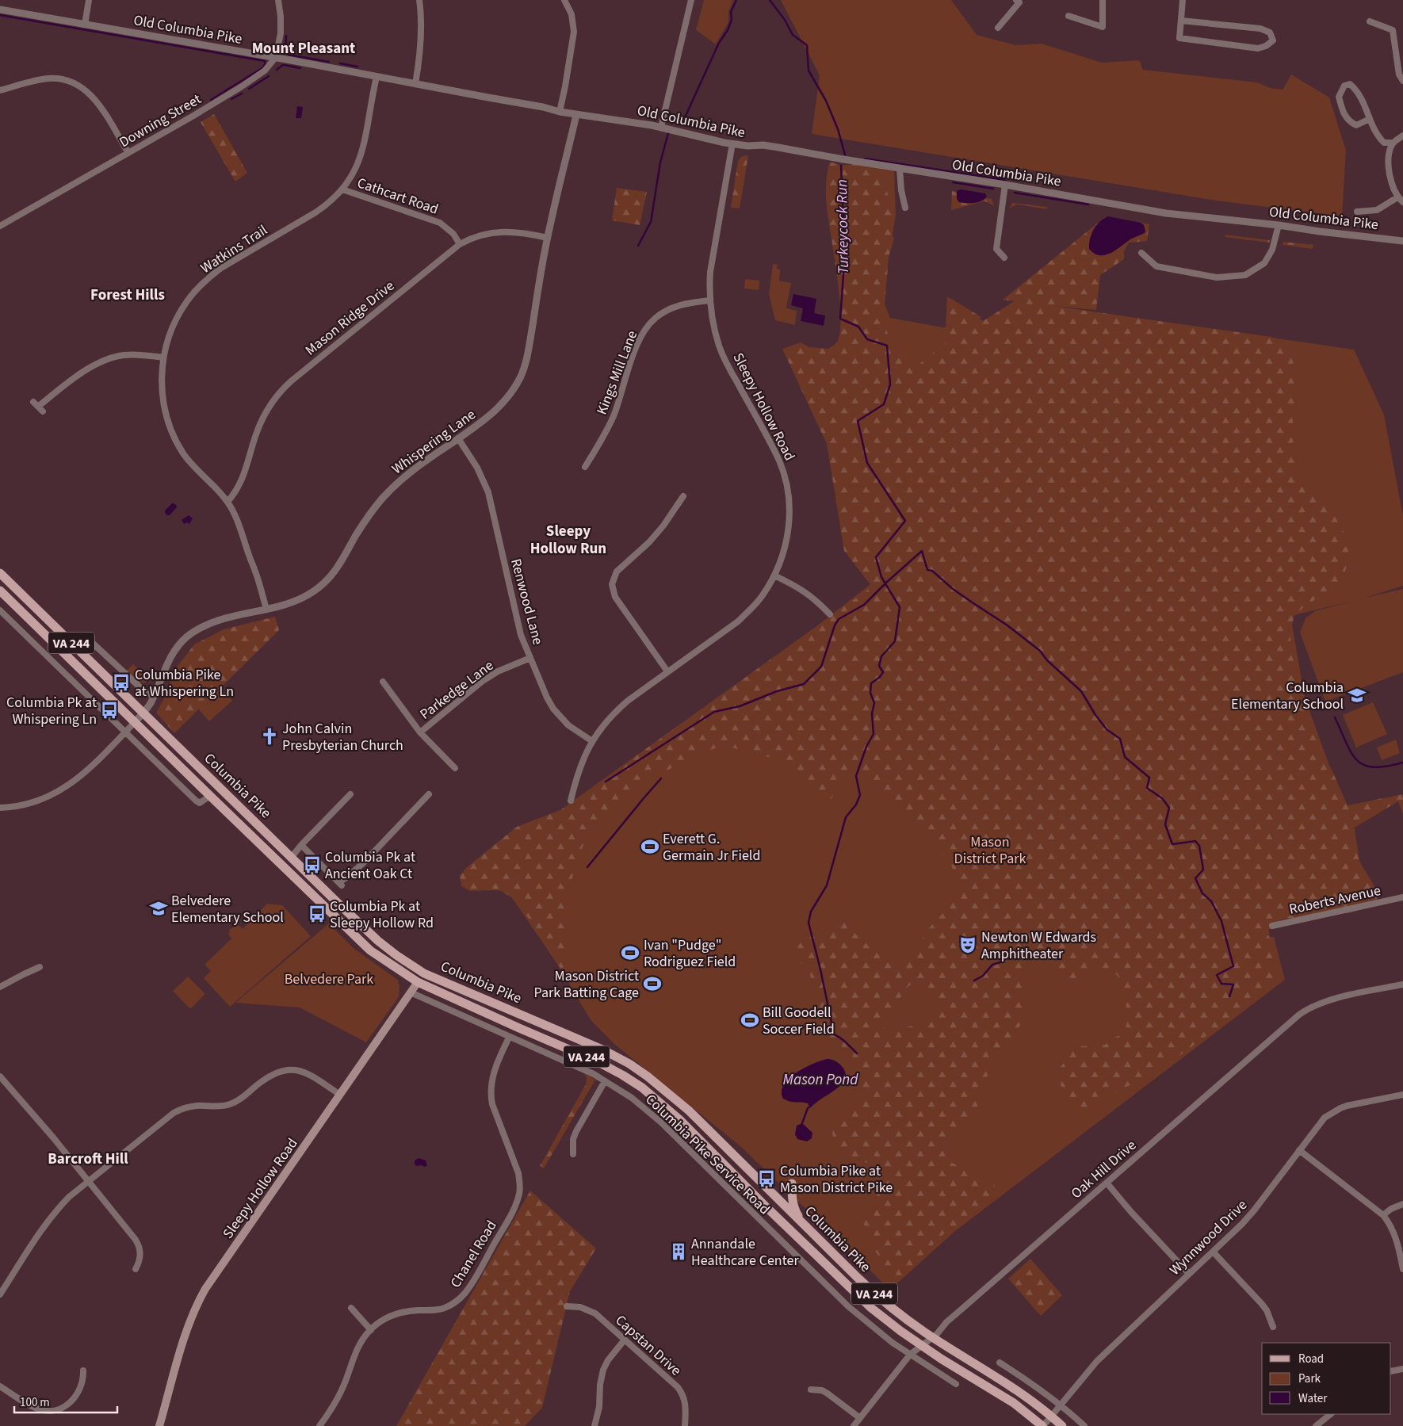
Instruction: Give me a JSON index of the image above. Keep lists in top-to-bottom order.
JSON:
{
  "streets": {
    "main road": ["Sleepy Hollow Road", "VA 244", "Columbia Pike"],
    "street": [
      "Old Columbia Pike",
      "Downing Street",
      "Cathcart Road",
      "Watkins Trail",
      "Mason Ridge Drive",
      "Kings Mill Lane",
      "Whispering Lane",
      "Renwood Lane",
      "Parkedge Lane",
      "Roberts Avenue",
      "Columbia Pike Service Road",
      "Oak Hill Drive",
      "Wynnwood Drive",
      "Chanel Road",
      "Capstan Drive"
    ]
  },
  "crossings": [
    ["Old Columbia Pike", "Downing Street"],
    ["Old Columbia Pike", "Watkins Trail"],
    ["Old Columbia Pike", "Sleepy Hollow Road"],
    ["Old Columbia Pike", "Whispering Lane"],
    ["Cathcart Road", "Watkins Trail"],
    ["Cathcart Road", "Mason Ridge Drive"],
    ["Watkins Trail", "Mason Ridge Drive"],
    ["Watkins Trail", "Whispering Lane"],
    ["Mason Ridge Drive", "Whispering Lane"],
    ["Kings Mill Lane", "Sleepy Hollow Road"],
    ["Sleepy Hollow Road", "Renwood Lane"],
    ["Sleepy Hollow Road", "Columbia Pike"],
    ["Sleepy Hollow Road", "Columbia Pike Service Road"],
    ["Whispering Lane", "Renwood Lane"],
    ["Whispering Lane", "Columbia Pike"],
    ["Renwood Lane", "Parkedge Lane"],
    ["Columbia Pike", "Oak Hill Drive"],
    ["Columbia Pike", "Wynnwood Drive"],
    ["Columbia Pike Service Road", "Oak Hill Drive"],
    ["Columbia Pike Service Road", "Chanel Road"]
  ],
  "districts": [
    "Mount Pleasant",
    "Forest Hills",
    "Sleepy Hollow Run",
    "Barcroft Hill"
  ],
  "water": ["Turkeycock Run", "Mason Pond"],
  "parks": ["Mason District Park", "Belvedere Park"],
  "places": {
    "bus stop": [
      "Columbia Pike at Whispering Ln",
      "Columbia Pk at Whispering Ln",
      "Columbia Pk at Ancient Oak Ct",
      "Columbia Pk at Sleepy Hollow Rd",
      "Columbia Pike at Mason District Pike"
    ],
    "school or university": ["Columbia Elementary School", "Belvedere Elementary School"],
    "church": ["John Calvin Presbyterian Church"],
    "sports": [
      "Everett G. Germain Jr Field",
      "Ivan \"Pudge\" Rodriguez Field",
      "Mason District Park Batting Cage",
      "Bill Goodell Soccer Field"
    ],
    "theatre": ["Newton W Edwards Amphitheater"],
    "building": ["Annandale Healthcare Center"]
  },
  "legend": ["Road", "Park", "Water"],
  "scale_bar": "100 m"
}
